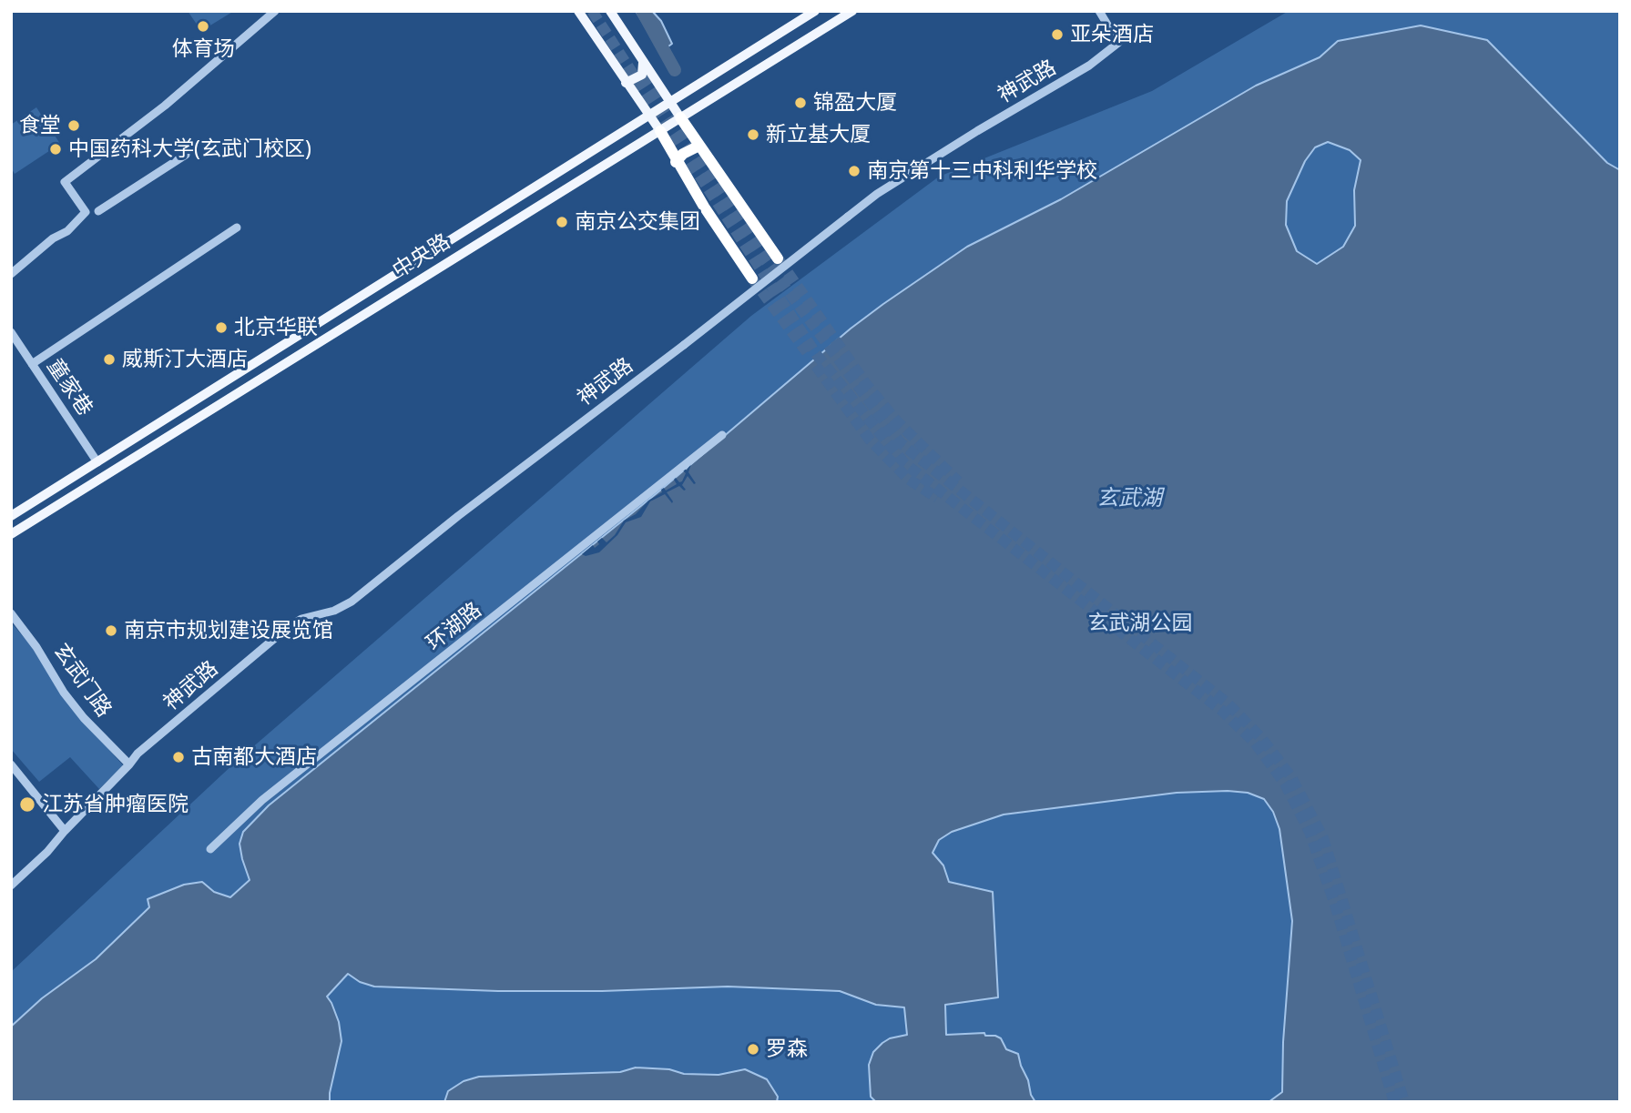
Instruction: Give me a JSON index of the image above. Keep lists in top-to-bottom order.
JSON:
{
  "streets": {
    "main road": ["中央路"],
    "street": [
      "神武路",
      "童家巷",
      "环湖路",
      "玄武门路"
    ]
  },
  "crossings": [
    ["神武路", "玄武门路"],
    ["中央路", "童家巷"]
  ],
  "water": ["玄武湖"],
  "parks": ["玄武湖公园"],
  "places": [
    "体育场",
    "亚朵酒店",
    "锦盈大厦",
    "食堂",
    "新立基大厦",
    "中国药科大学(玄武门校区)",
    "南京第十三中科利华学校",
    "南京公交集团",
    "北京华联",
    "威斯汀大酒店",
    "南京市规划建设展览馆",
    "古南都大酒店",
    "江苏省肿瘤医院",
    "罗森"
  ]
}
